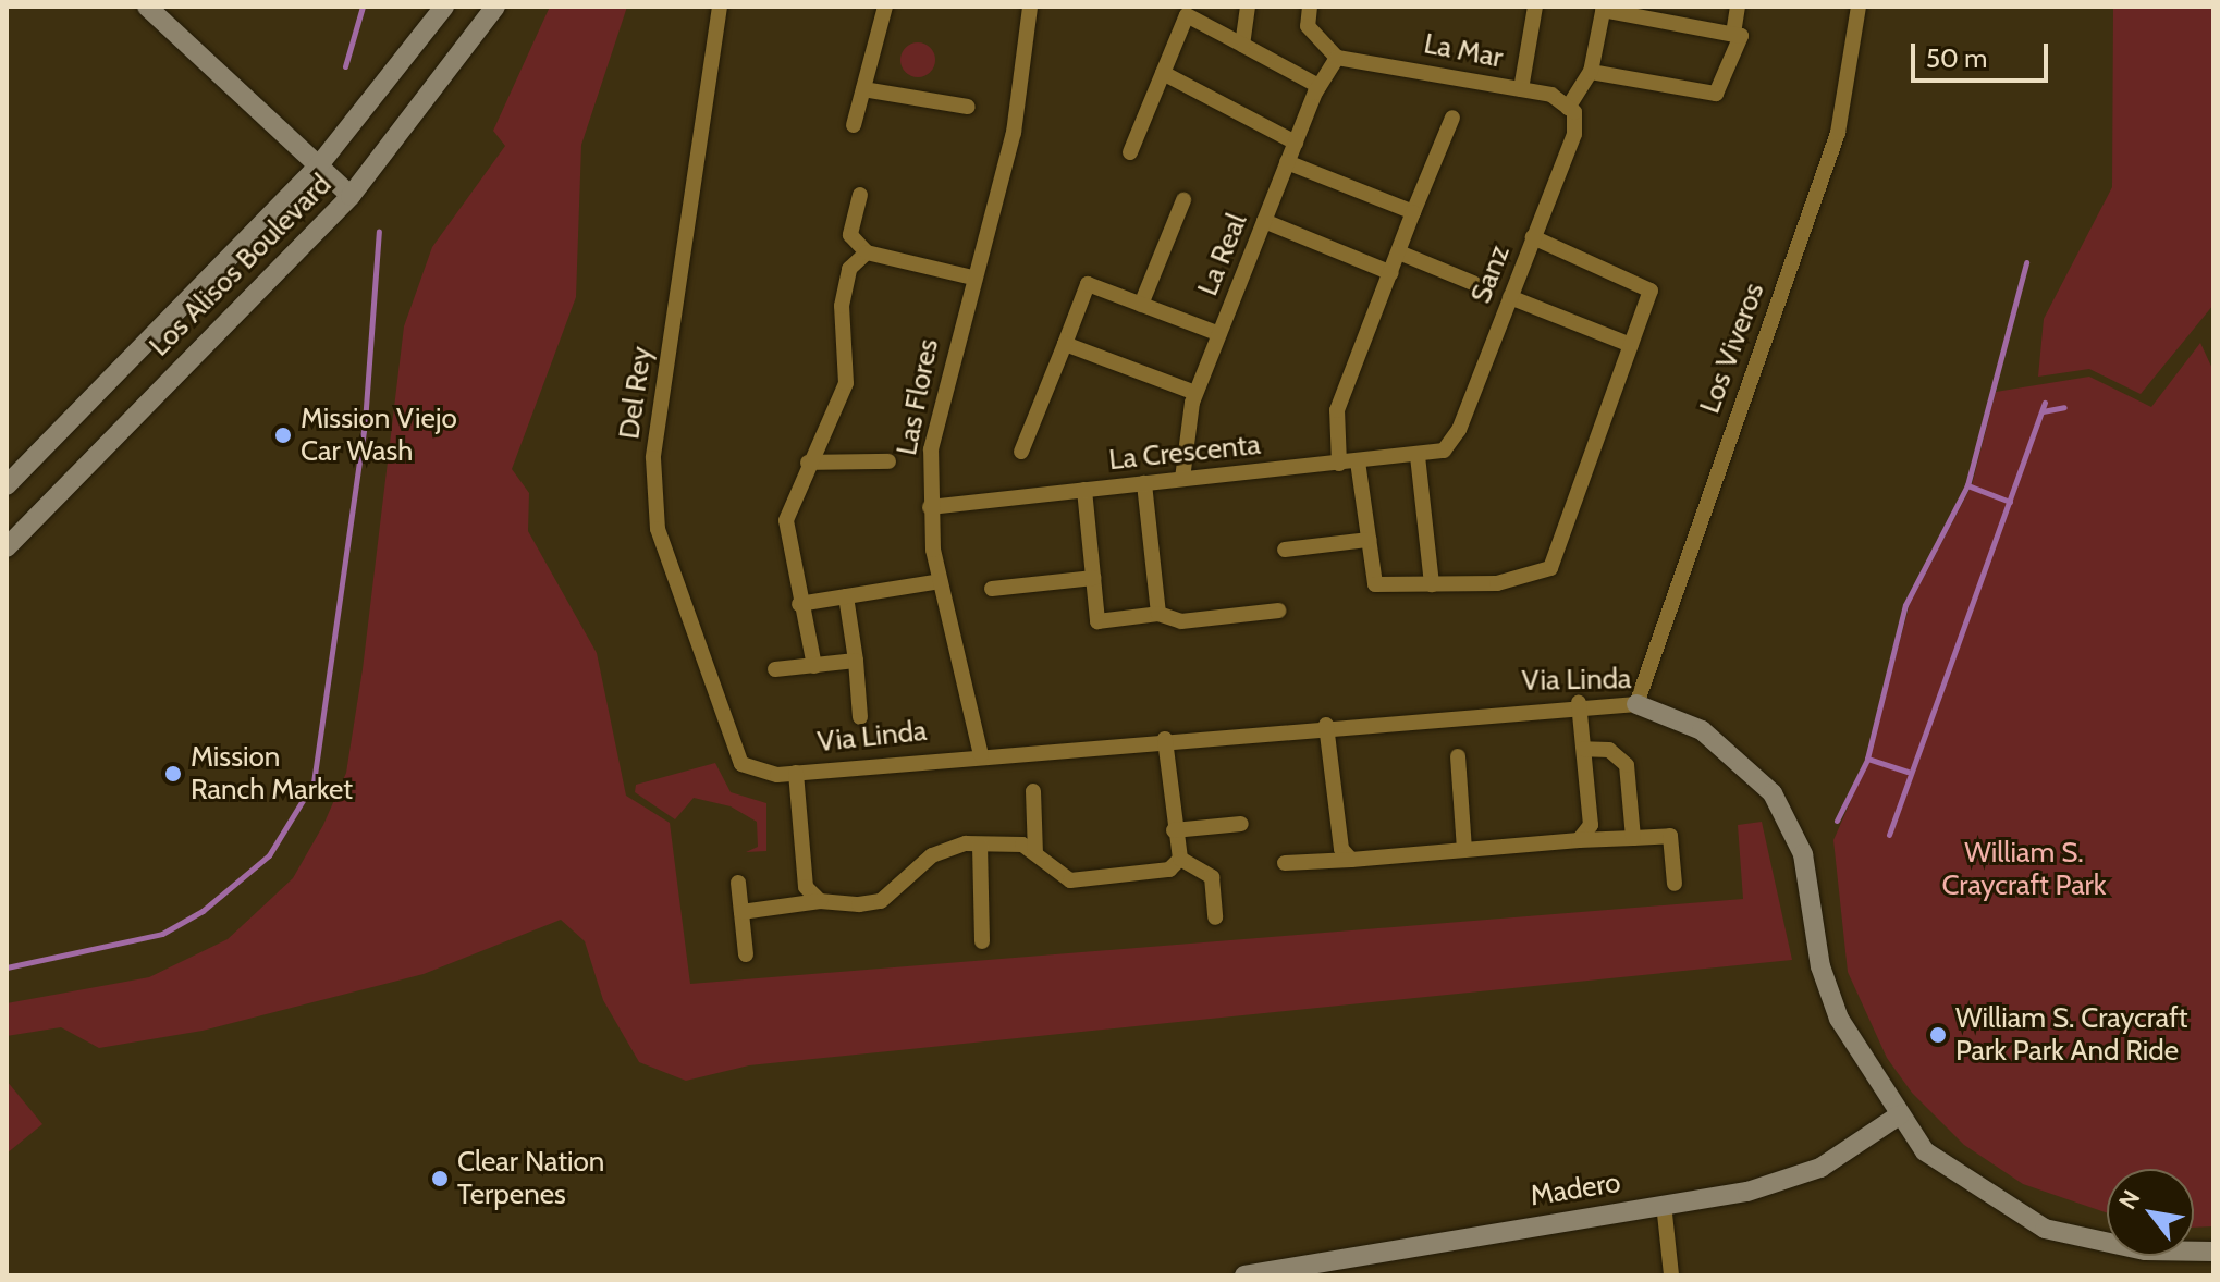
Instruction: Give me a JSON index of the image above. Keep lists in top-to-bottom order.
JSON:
{
  "streets": {
    "street": [
      "La Mar",
      "La Real",
      "Los Alisos Boulevard",
      "Sanz",
      "Los Viveros",
      "Del Rey",
      "Las Flores",
      "La Crescenta",
      "Via Linda",
      "Madero"
    ]
  },
  "crossings": [
    ["La Mar", "La Real"],
    ["La Mar", "Sanz"],
    ["La Real", "La Crescenta"],
    ["Sanz", "La Crescenta"],
    ["Los Viveros", "Via Linda"],
    ["Del Rey", "Via Linda"],
    ["Las Flores", "La Crescenta"],
    ["Las Flores", "Via Linda"],
    ["Via Linda", "Madero"]
  ],
  "parks": ["William S. Craycraft Park"],
  "places": [
    "Mission Viejo Car Wash",
    "Mission Ranch Market",
    "William S. Craycraft Park Park And Ride",
    "Clear Nation Terpenes"
  ],
  "scale_bar": "50 m",
  "north": "top left"
}
